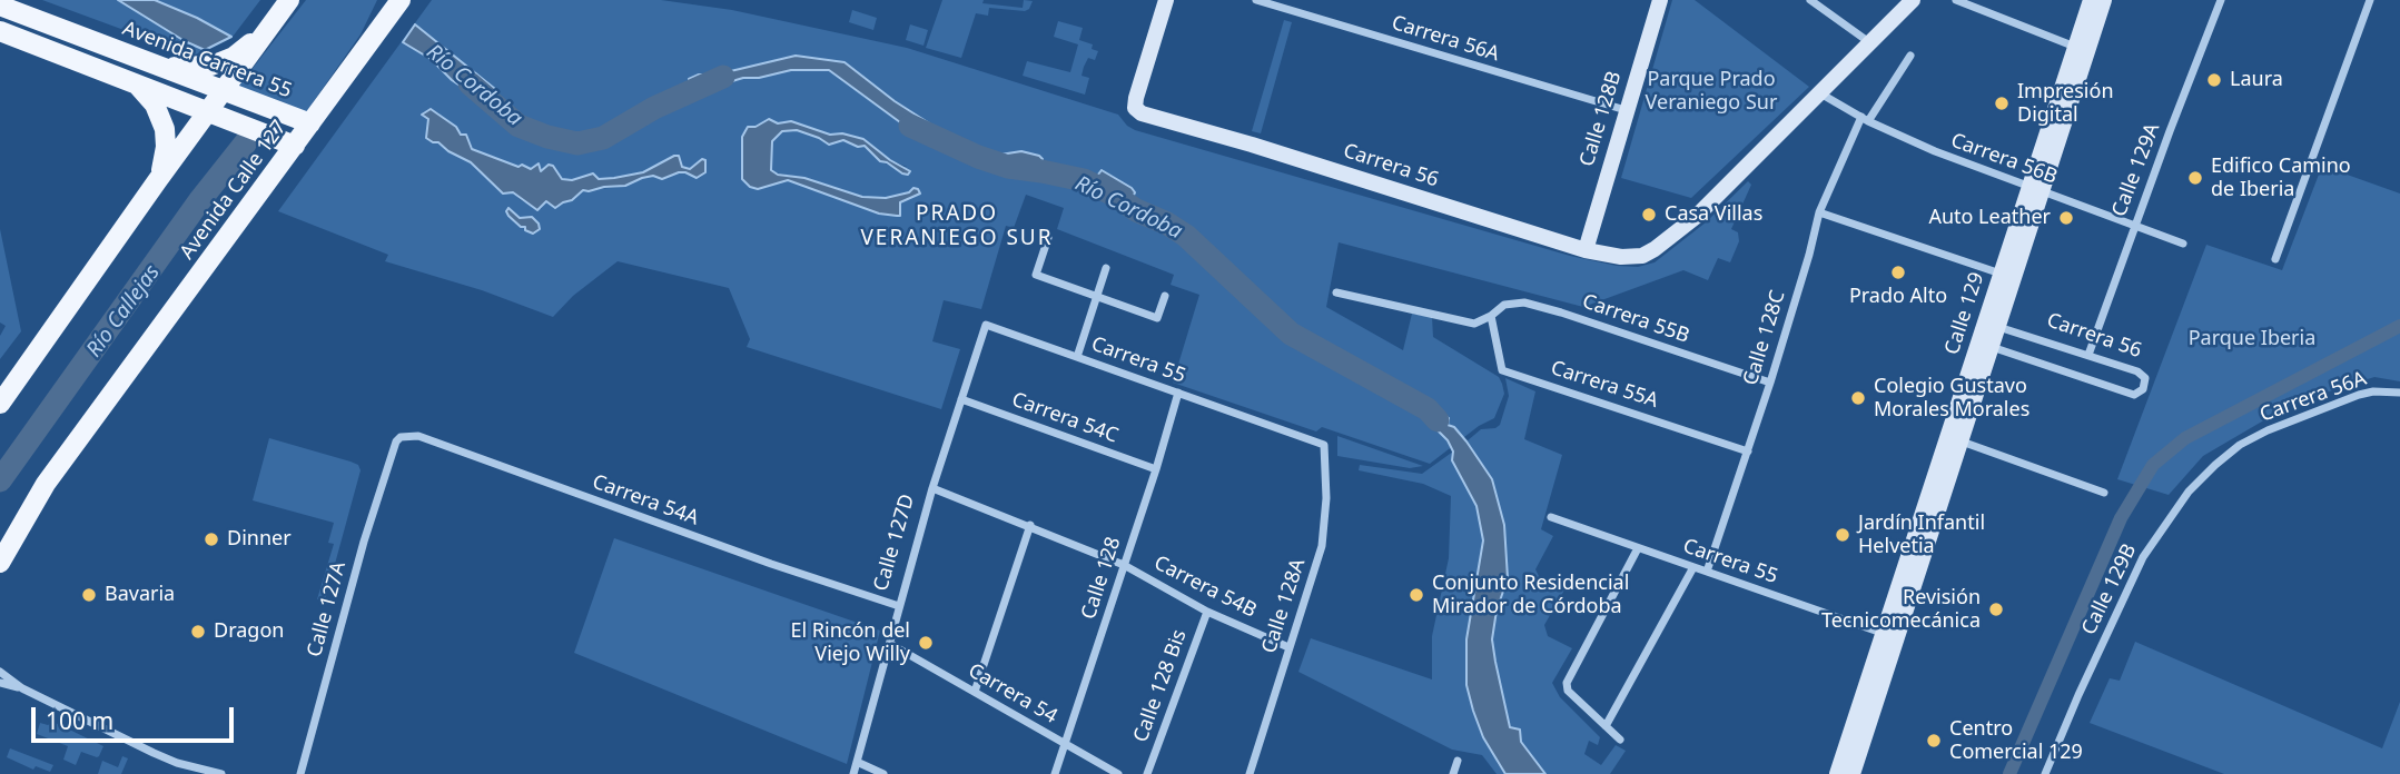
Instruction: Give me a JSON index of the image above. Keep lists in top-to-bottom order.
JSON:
{
  "streets": {
    "main road": [
      "Avenida Carrera 55",
      "Calle 128B",
      "Carrera 56",
      "Avenida Calle 127",
      "Calle 129"
    ],
    "street": [
      "Carrera 56A",
      "Carrera 56B",
      "Calle 129A",
      "Carrera 55B",
      "Calle 128C",
      "Carrera 55",
      "Carrera 55A",
      "Carrera 54C",
      "Carrera 54A",
      "Calle 127D",
      "Calle 128",
      "Carrera 54B",
      "Calle 129B",
      "Calle 128A",
      "Calle 127A",
      "Calle 128 Bis",
      "Carrera 54"
    ]
  },
  "crossings": [
    ["Carrera 56A", "Calle 128B"],
    ["Carrera 56A", "Calle 129B"],
    ["Avenida Carrera 55", "Avenida Calle 127"],
    ["Calle 128B", "Carrera 56"],
    ["Carrera 56B", "Carrera 56"],
    ["Carrera 56B", "Calle 129A"],
    ["Carrera 56B", "Calle 129"],
    ["Carrera 56B", "Calle 128C"],
    ["Carrera 56", "Calle 129A"],
    ["Carrera 56", "Calle 129"],
    ["Calle 129", "Carrera 55"],
    ["Carrera 55B", "Calle 128C"],
    ["Carrera 55B", "Carrera 55A"],
    ["Calle 128C", "Carrera 55"],
    ["Calle 128C", "Carrera 55A"],
    ["Carrera 55", "Calle 127D"],
    ["Carrera 55", "Calle 128"],
    ["Carrera 55", "Calle 128A"],
    ["Carrera 54C", "Calle 127D"],
    ["Carrera 54C", "Calle 128"],
    ["Carrera 54A", "Calle 127D"],
    ["Carrera 54A", "Calle 127A"],
    ["Calle 127D", "Carrera 54B"],
    ["Calle 127D", "Carrera 54"],
    ["Calle 128", "Carrera 54B"],
    ["Calle 128", "Carrera 54"],
    ["Carrera 54B", "Calle 128A"],
    ["Carrera 54B", "Calle 128 Bis"]
  ],
  "districts": ["PRADO VERANIEGO SUR"],
  "water": ["Río Cordoba", "Río Callejas"],
  "parks": ["Parque Prado Veraniego Sur", "Parque Iberia"],
  "places": [
    "Laura",
    "Impresión Digital",
    "Edifico Camino de Iberia",
    "Casa Villas",
    "Auto Leather",
    "Prado Alto",
    "Colegio Gustavo Morales Morales",
    "Jardín Infantil Helvetia",
    "Dinner",
    "Bavaria",
    "Conjunto Residencial Mirador de Córdoba",
    "Revisión Tecnicomecánica",
    "Dragon",
    "El Rincón del Viejo Willy",
    "Centro Comercial 129"
  ],
  "scale_bar": "100 m"
}
